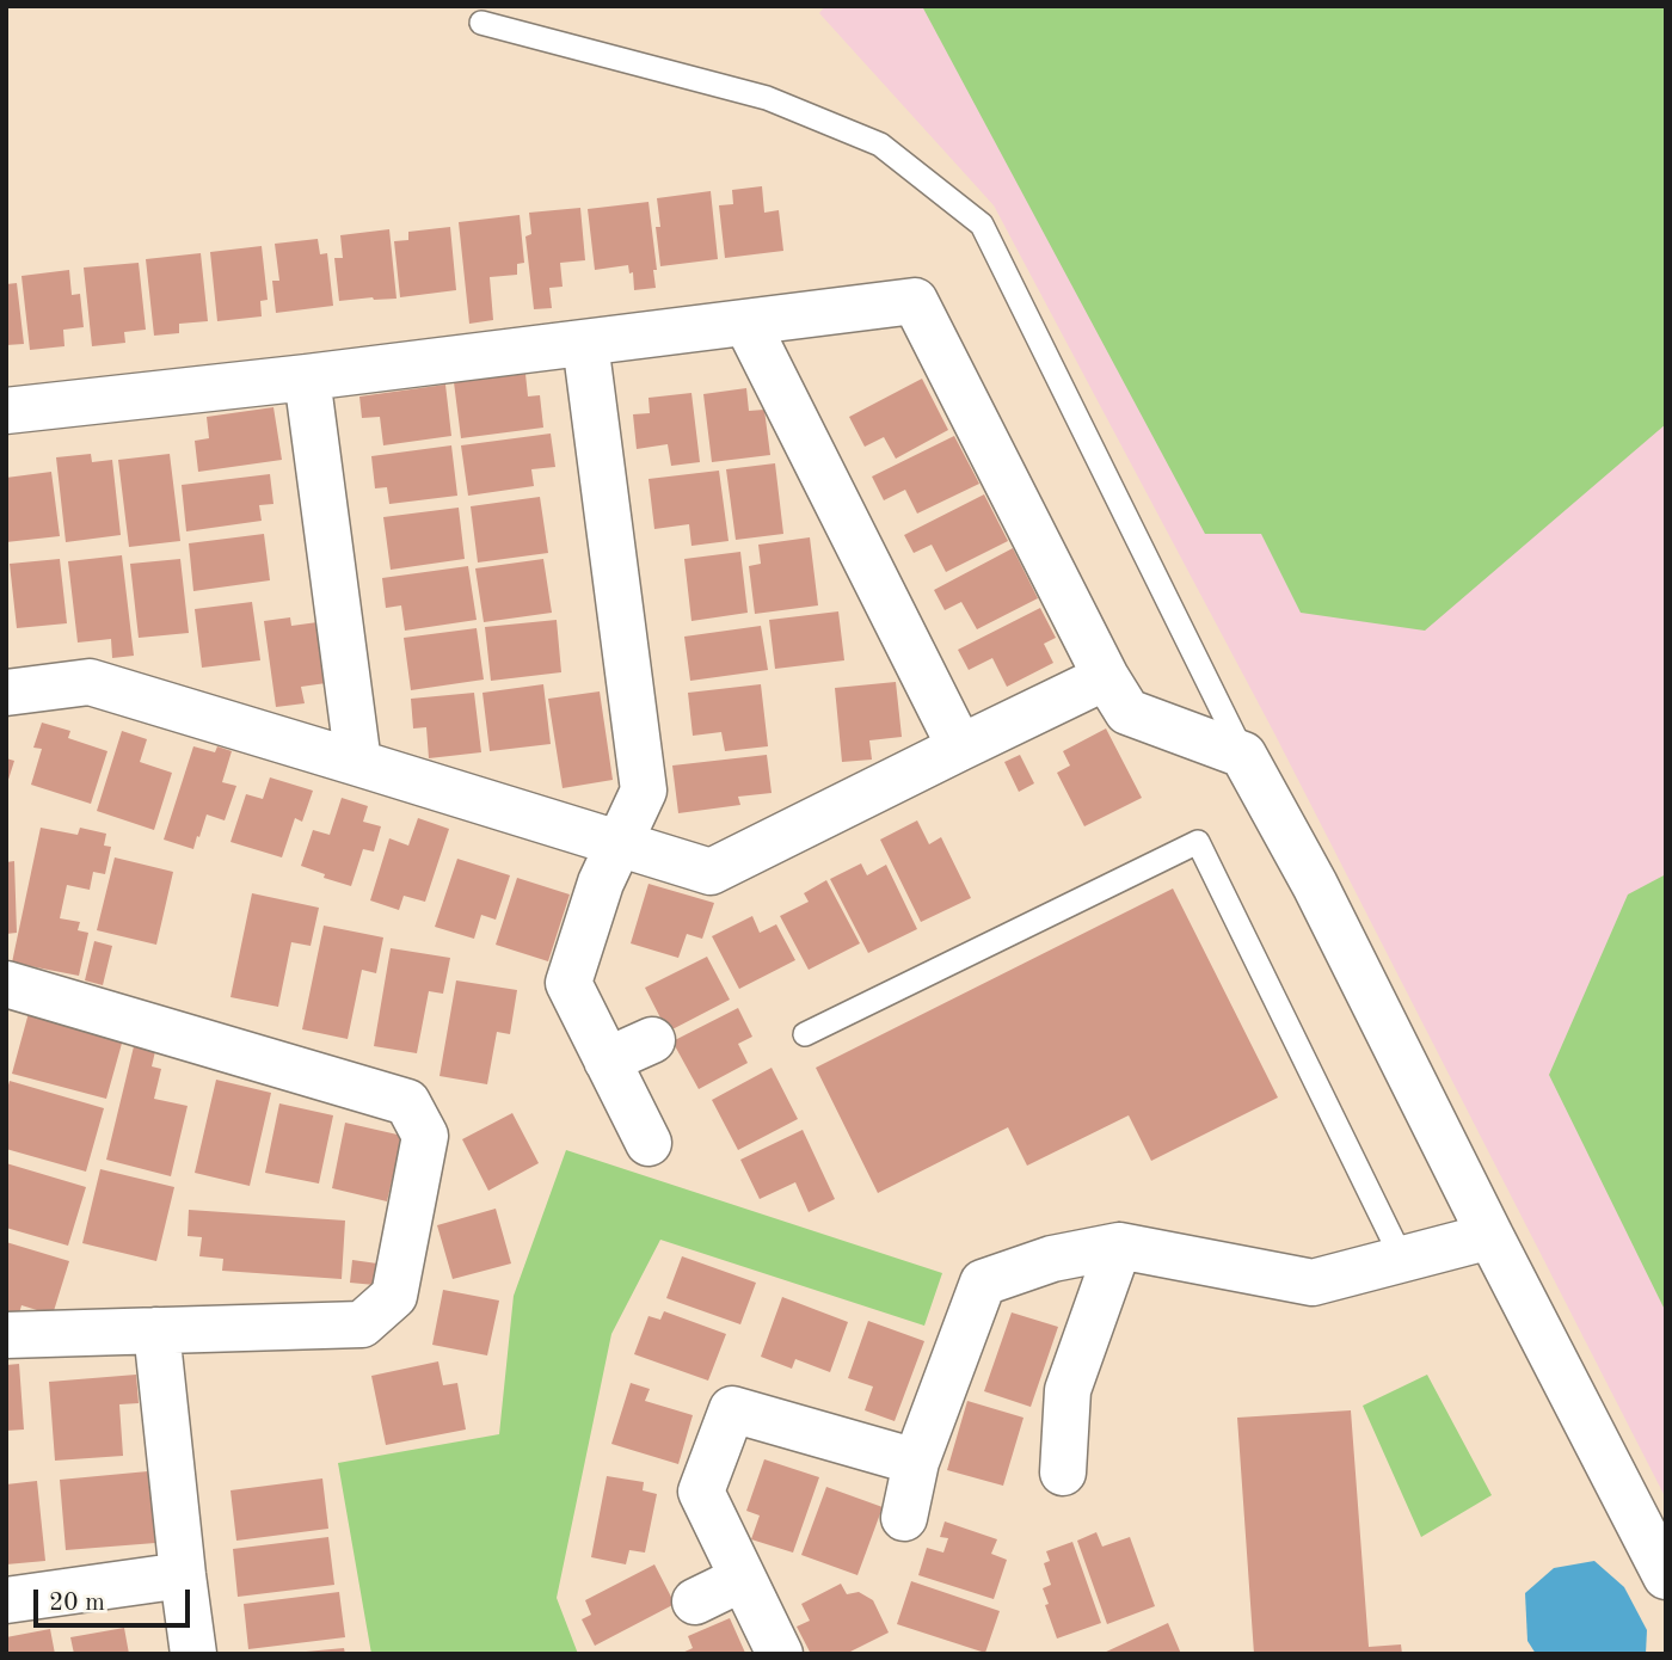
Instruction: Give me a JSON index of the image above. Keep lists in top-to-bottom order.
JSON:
{
  "scale_bar": "20 m"
}
